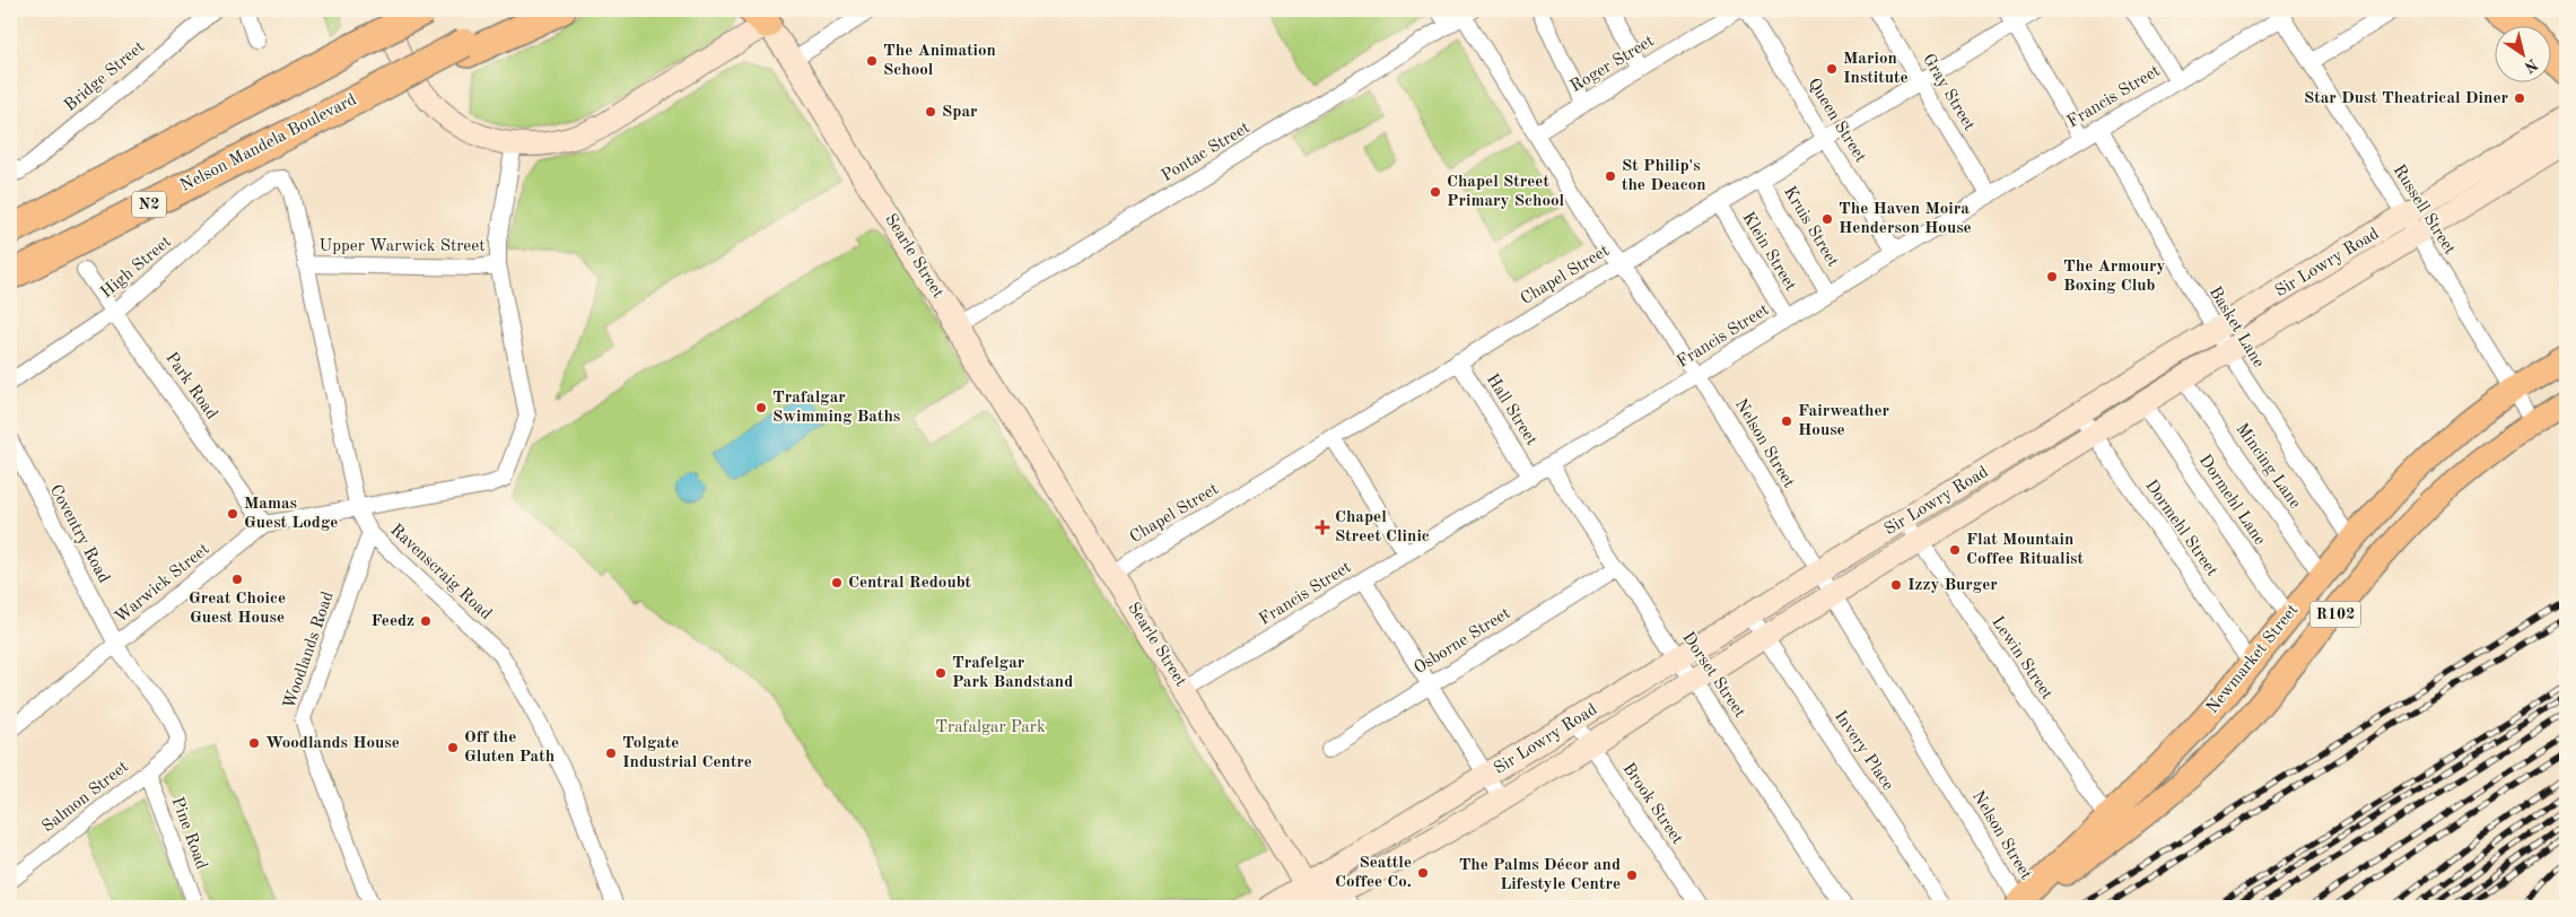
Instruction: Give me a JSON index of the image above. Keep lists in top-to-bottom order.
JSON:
{
  "streets": {
    "highway": ["Nelson Mandela Boulevard", "N2"],
    "main road": [
      "Searle Street",
      "Sir Lowry Road",
      "R102",
      "Newmarket Street"
    ],
    "street": [
      "Roger Street",
      "Bridge Street",
      "Gray Street",
      "Francis Street",
      "Queen Street",
      "Pontac Street",
      "Russell Street",
      "Kruis Street",
      "Upper Warwick Street",
      "Klein Street",
      "High Street",
      "Chapel Street",
      "Basket Lane",
      "Park Road",
      "Hall Street",
      "Nelson Street",
      "Mincing Lane",
      "Dormehl Lane",
      "Dormehl Street",
      "Coventry Road",
      "Ravenscraig Road",
      "Warwick Street",
      "Osborne Street",
      "Woodlands Road",
      "Lewin Street",
      "Dorset Street",
      "Invery Place",
      "Salmon Street",
      "Brook Street",
      "Pine Road"
    ]
  },
  "crossings": [
    ["Roger Street", "Nelson Street"],
    ["Gray Street", "Francis Street"],
    ["Gray Street", "Chapel Street"],
    ["Francis Street", "Queen Street"],
    ["Francis Street", "Russell Street"],
    ["Francis Street", "Kruis Street"],
    ["Francis Street", "Klein Street"],
    ["Francis Street", "Searle Street"],
    ["Francis Street", "Basket Lane"],
    ["Francis Street", "Hall Street"],
    ["Francis Street", "Nelson Street"],
    ["Francis Street", "Dorset Street"],
    ["Queen Street", "Chapel Street"],
    ["Pontac Street", "Searle Street"],
    ["Pontac Street", "Nelson Street"],
    ["Russell Street", "Sir Lowry Road"],
    ["Russell Street", "Newmarket Street"],
    ["Kruis Street", "Chapel Street"],
    ["Upper Warwick Street", "Searle Street"],
    ["Upper Warwick Street", "Ravenscraig Road"],
    ["Upper Warwick Street", "Warwick Street"],
    ["Klein Street", "Chapel Street"],
    ["Searle Street", "Chapel Street"],
    ["Sir Lowry Road", "Basket Lane"],
    ["Sir Lowry Road", "Nelson Street"],
    ["Sir Lowry Road", "Mincing Lane"],
    ["Sir Lowry Road", "Dormehl Lane"],
    ["Sir Lowry Road", "Dormehl Street"],
    ["Sir Lowry Road", "Lewin Street"],
    ["Sir Lowry Road", "Dorset Street"],
    ["Sir Lowry Road", "Invery Place"],
    ["Sir Lowry Road", "Brook Street"],
    ["High Street", "Park Road"],
    ["High Street", "Ravenscraig Road"],
    ["Chapel Street", "Hall Street"],
    ["Chapel Street", "Nelson Street"],
    ["Basket Lane", "Newmarket Street"],
    ["Park Road", "Warwick Street"],
    ["Nelson Street", "Newmarket Street"],
    ["Mincing Lane", "Newmarket Street"],
    ["Dormehl Lane", "Newmarket Street"],
    ["Dormehl Street", "Newmarket Street"],
    ["Coventry Road", "Warwick Street"],
    ["Coventry Road", "Salmon Street"],
    ["Ravenscraig Road", "Warwick Street"],
    ["Ravenscraig Road", "Woodlands Road"],
    ["Osborne Street", "Dorset Street"],
    ["Lewin Street", "Newmarket Street"],
    ["Salmon Street", "Pine Road"]
  ],
  "parks": ["Trafalgar Park"],
  "places": {
    "other": [
      "The Animation School",
      "Marion Institute",
      "Star Dust Theatrical Diner",
      "Spar",
      "St Philip's the Deacon",
      "Chapel Street Primary School",
      "The Haven Moira Henderson House",
      "The Armoury Boxing Club",
      "Trafalgar Swimming Baths",
      "Fairweather House",
      "Mamas Guest Lodge",
      "Flat Mountain Coffee Ritualist",
      "Great Choice Guest House",
      "Central Redoubt",
      "Izzy Burger",
      "Feedz",
      "Trafelgar Park Bandstand",
      "Woodlands House",
      "Off the Gluten Path",
      "Tolgate Industrial Centre",
      "Seattle Coffee Co.",
      "The Palms Décor and Lifestyle Centre"
    ],
    "health": ["Chapel Street Clinic"]
  },
  "north": "bottom right"
}
